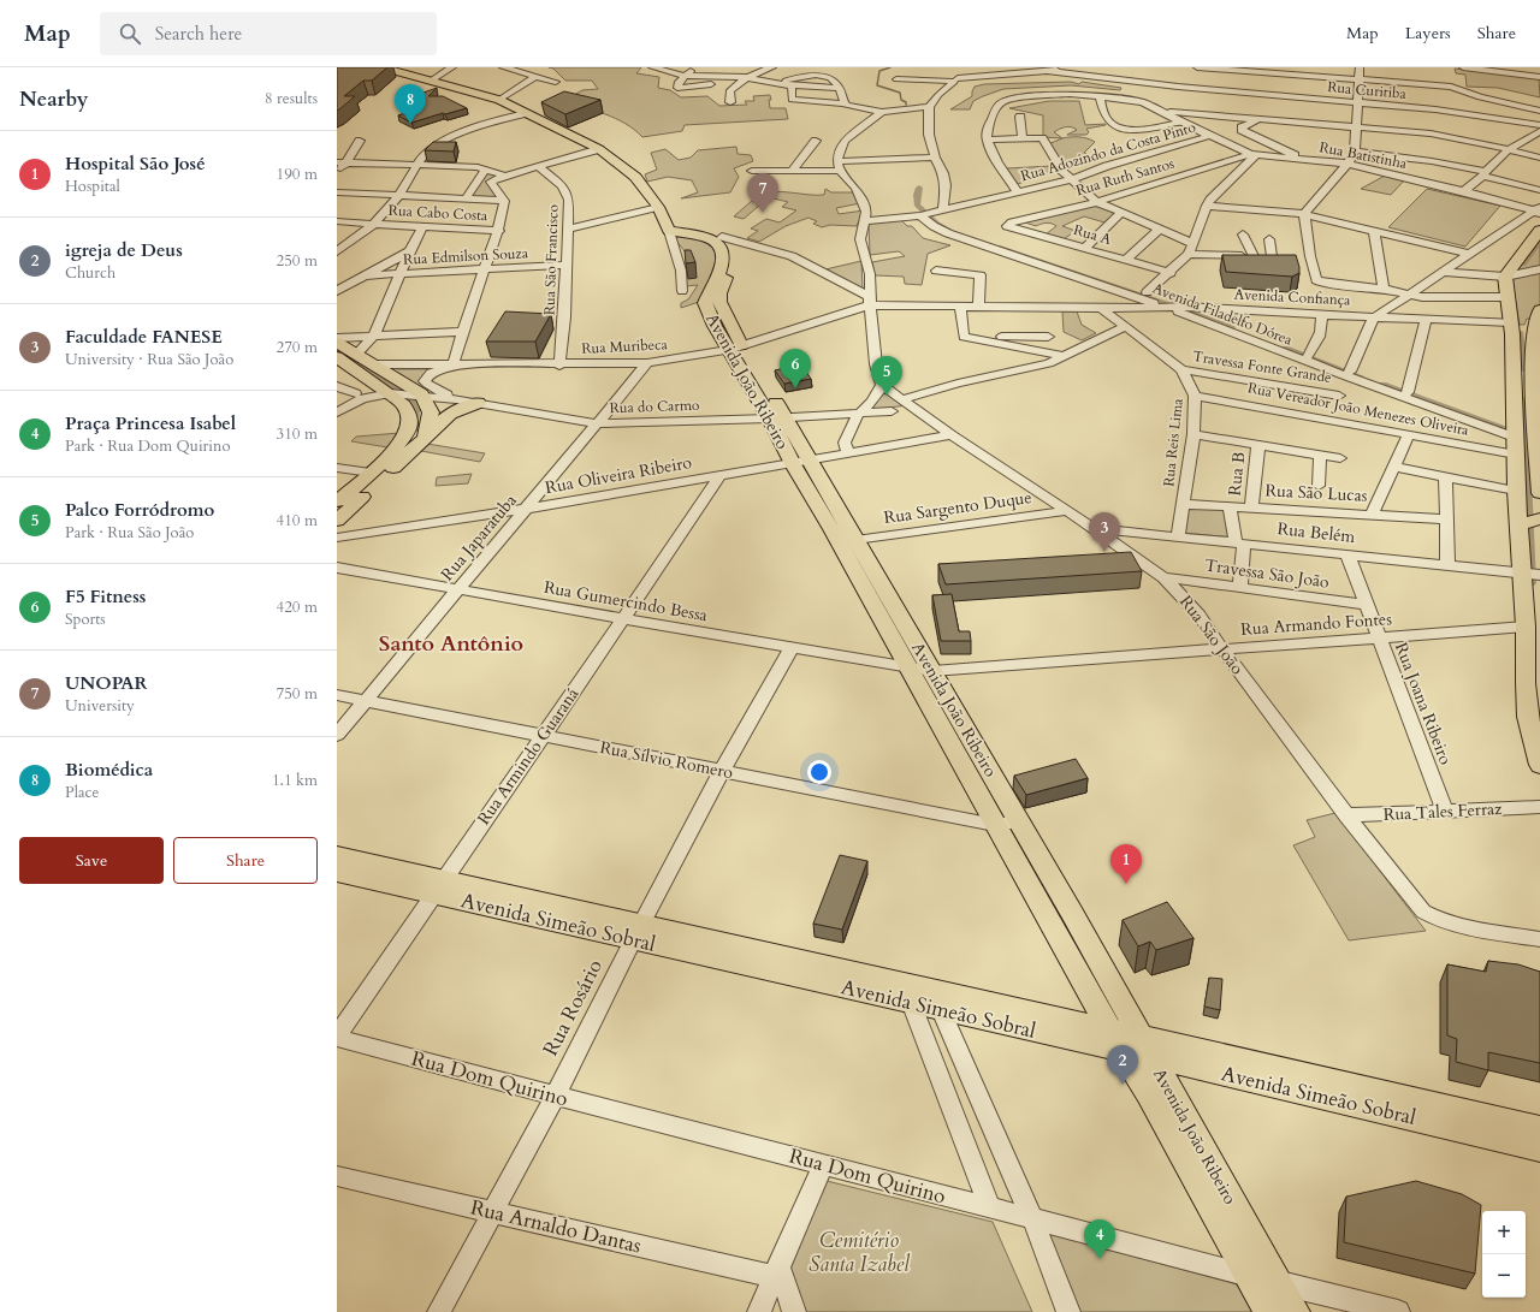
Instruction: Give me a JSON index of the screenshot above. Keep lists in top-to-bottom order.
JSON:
{
  "streets": {
    "main road": ["Avenida João Ribeiro", "Avenida Simeão Sobral"],
    "street": [
      "Rua Curitiba",
      "Rua Adozindo da Costa Pinto",
      "Rua Batistinha",
      "Rua Ruth Santos",
      "Rua Cabo Costa",
      "Rua A",
      "Rua Edmilson Souza",
      "Rua São Francisco",
      "Avenida Confiança",
      "Avenida Filadelfo Dórea",
      "Rua Muribeca",
      "Travessa Fonte Grande",
      "Rua do Carmo",
      "Rua Vereador João Menezes Oliveira",
      "Rua Reis Lima",
      "Rua B",
      "Rua Oliveira Ribeiro",
      "Rua São Lucas",
      "Rua Sargento Duque",
      "Rua Belém",
      "Rua Japaratuba",
      "Travessa São João",
      "Rua Gumercindo Bessa",
      "Rua Armando Fontes",
      "Rua São João",
      "Rua Joana Ribeiro",
      "Rua Armindo Guaraná",
      "Rua Sílvio Romero",
      "Rua Tales Ferraz",
      "Rua Rosário",
      "Rua Dom Quirino",
      "Rua Arnaldo Dantas"
    ]
  },
  "crossings": [
    ["Rua Adozindo da Costa Pinto", "Rua Batistinha"],
    ["Rua Adozindo da Costa Pinto", "Avenida Filadelfo Dórea"],
    ["Rua Batistinha", "Rua Ruth Santos"],
    ["Rua Ruth Santos", "Rua A"],
    ["Rua Edmilson Souza", "Rua São Francisco"],
    ["Rua São Francisco", "Rua Muribeca"],
    ["Avenida Confiança", "Avenida Filadelfo Dórea"],
    ["Avenida Confiança", "Rua Muribeca"],
    ["Avenida Confiança", "Rua Reis Lima"],
    ["Avenida Filadelfo Dórea", "Rua Vereador João Menezes Oliveira"],
    ["Rua Muribeca", "Avenida João Ribeiro"],
    ["Rua Muribeca", "Rua Japaratuba"],
    ["Travessa Fonte Grande", "Rua Reis Lima"],
    ["Avenida João Ribeiro", "Rua do Carmo"],
    ["Avenida João Ribeiro", "Rua Oliveira Ribeiro"],
    ["Avenida João Ribeiro", "Rua Sargento Duque"],
    ["Avenida João Ribeiro", "Rua Gumercindo Bessa"],
    ["Avenida João Ribeiro", "Rua Armando Fontes"],
    ["Avenida João Ribeiro", "Rua Sílvio Romero"],
    ["Avenida João Ribeiro", "Avenida Simeão Sobral"],
    ["Avenida João Ribeiro", "Rua Dom Quirino"],
    ["Rua do Carmo", "Rua Japaratuba"],
    ["Rua Vereador João Menezes Oliveira", "Rua Reis Lima"],
    ["Rua Reis Lima", "Rua São Lucas"],
    ["Rua Reis Lima", "Rua Belém"],
    ["Rua B", "Rua São Lucas"],
    ["Rua Oliveira Ribeiro", "Rua Japaratuba"],
    ["Rua Oliveira Ribeiro", "Rua Armindo Guaraná"],
    ["Rua Sargento Duque", "Rua São João"],
    ["Rua Belém", "Rua São João"],
    ["Rua Belém", "Rua Joana Ribeiro"],
    ["Rua Japaratuba", "Rua Gumercindo Bessa"],
    ["Rua Japaratuba", "Rua Sílvio Romero"],
    ["Travessa São João", "Rua São João"],
    ["Travessa São João", "Rua Joana Ribeiro"],
    ["Rua Gumercindo Bessa", "Rua Armando Fontes"],
    ["Rua Gumercindo Bessa", "Rua Armindo Guaraná"],
    ["Rua Gumercindo Bessa", "Rua Rosário"],
    ["Rua Armando Fontes", "Rua São João"],
    ["Rua Armando Fontes", "Rua Joana Ribeiro"],
    ["Rua São João", "Rua Tales Ferraz"],
    ["Rua Joana Ribeiro", "Rua Tales Ferraz"],
    ["Rua Armindo Guaraná", "Rua Sílvio Romero"],
    ["Rua Armindo Guaraná", "Avenida Simeão Sobral"],
    ["Rua Armindo Guaraná", "Rua Dom Quirino"],
    ["Rua Sílvio Romero", "Rua Rosário"],
    ["Avenida Simeão Sobral", "Rua Rosário"],
    ["Rua Rosário", "Rua Dom Quirino"],
    ["Rua Rosário", "Rua Arnaldo Dantas"]
  ],
  "districts": ["Santo Antônio"],
  "parks": ["Cemitério Santa Izabel"],
  "page": {
    "header": "Map",
    "search": "Search here",
    "nav": ["Map", "Layers", "Share"],
    "heading": ["Nearby", "8 results"],
    "pins": [
      "8",
      "7",
      "6",
      "5",
      "3",
      "1",
      "2",
      "4"
    ],
    "list": [
      {
        "mark": "1",
        "name": "Hospital São José",
        "note": "Hospital",
        "value": "190 m"
      },
      {
        "mark": "2",
        "name": "igreja de Deus",
        "note": "Church",
        "value": "250 m"
      },
      {
        "mark": "3",
        "name": "Faculdade FANESE",
        "note": "University · Rua São João",
        "value": "270 m"
      },
      {
        "mark": "4",
        "name": "Praça Princesa Isabel",
        "note": "Park · Rua Dom Quirino",
        "value": "310 m"
      },
      {
        "mark": "5",
        "name": "Palco Forródromo",
        "note": "Park · Rua São João",
        "value": "410 m"
      },
      {
        "mark": "6",
        "name": "F5 Fitness",
        "note": "Sports",
        "value": "420 m"
      },
      {
        "mark": "7",
        "name": "UNOPAR",
        "note": "University",
        "value": "750 m"
      },
      {
        "mark": "8",
        "name": "Biomédica",
        "note": "Place",
        "value": "1.1 km"
      }
    ],
    "buttons": ["Save", "Share"],
    "map_buttons": ["+", "−"]
  }
}
